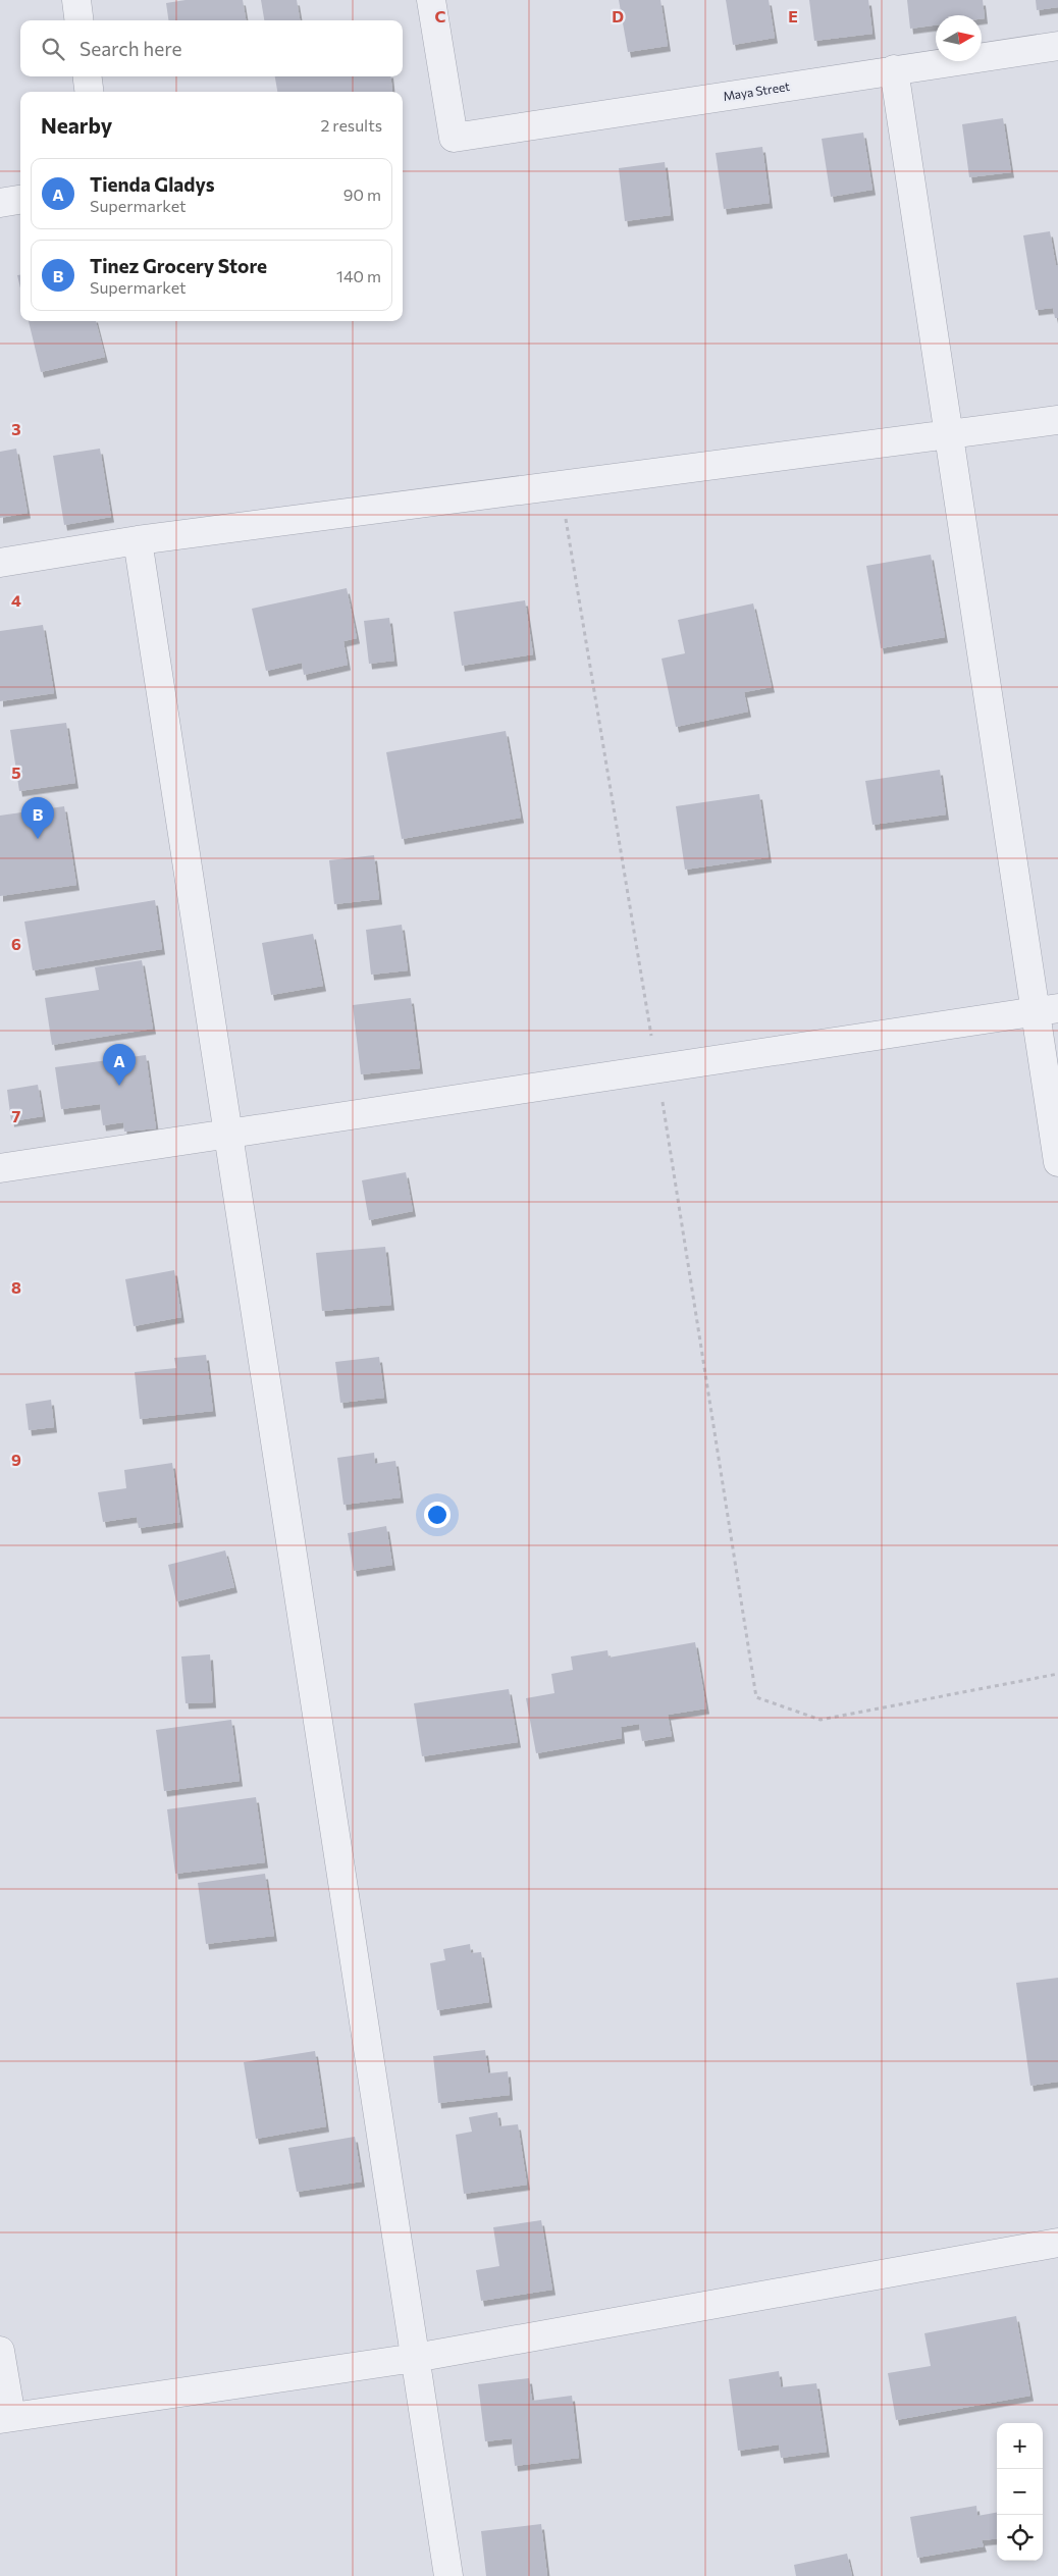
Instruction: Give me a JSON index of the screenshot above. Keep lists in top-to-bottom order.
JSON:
{
  "streets": {
    "street": ["Maya Street"]
  },
  "north": "right",
  "page": {
    "search": "Search here",
    "heading": ["Nearby", "2 results"],
    "list": [
      {
        "mark": "A",
        "name": "Tienda Gladys",
        "note": "Supermarket",
        "value": "90 m"
      },
      {
        "mark": "B",
        "name": "Tinez Grocery Store",
        "note": "Supermarket",
        "value": "140 m"
      }
    ],
    "pins": ["B", "A"],
    "map_buttons": ["+", "−"]
  },
  "grid": {
    "columns": ["C", "D", "E"],
    "rows": [
      "3",
      "4",
      "5",
      "6",
      "7",
      "8",
      "9"
    ]
  }
}
